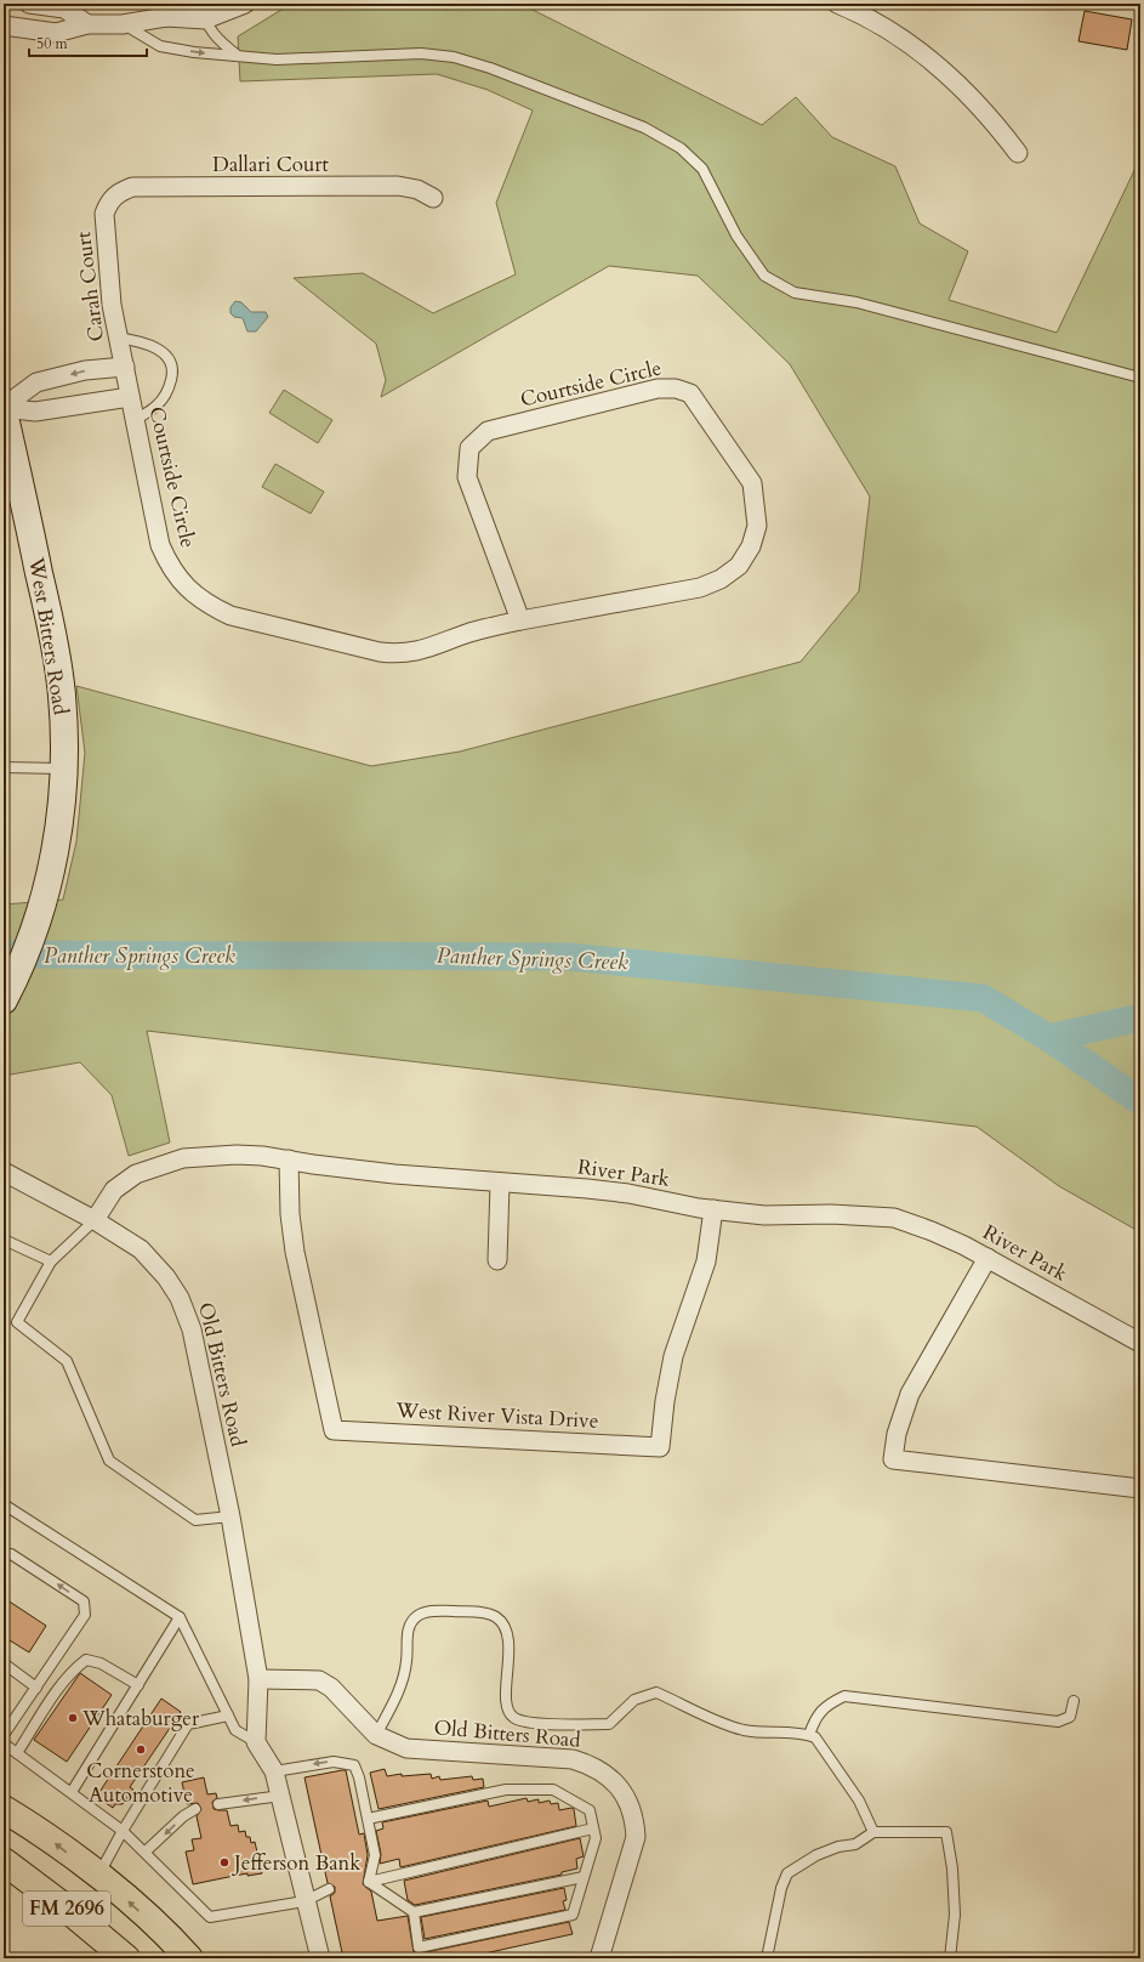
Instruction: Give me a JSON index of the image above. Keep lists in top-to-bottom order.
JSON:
{
  "streets": {
    "main road": ["West Bitters Road", "FM 2696"],
    "street": [
      "Dallari Court",
      "Carah Court",
      "Courtside Circle",
      "River Park",
      "Old Bitters Road",
      "West River Vista Drive"
    ]
  },
  "crossings": [
    ["Dallari Court", "Carah Court"],
    ["Carah Court", "Courtside Circle"],
    ["River Park", "Old Bitters Road"],
    ["River Park", "West River Vista Drive"]
  ],
  "water": ["Panther Springs Creek"],
  "places": ["Whataburger", "Cornerstone Automotive", "Jefferson Bank"],
  "scale_bar": "50 m"
}
